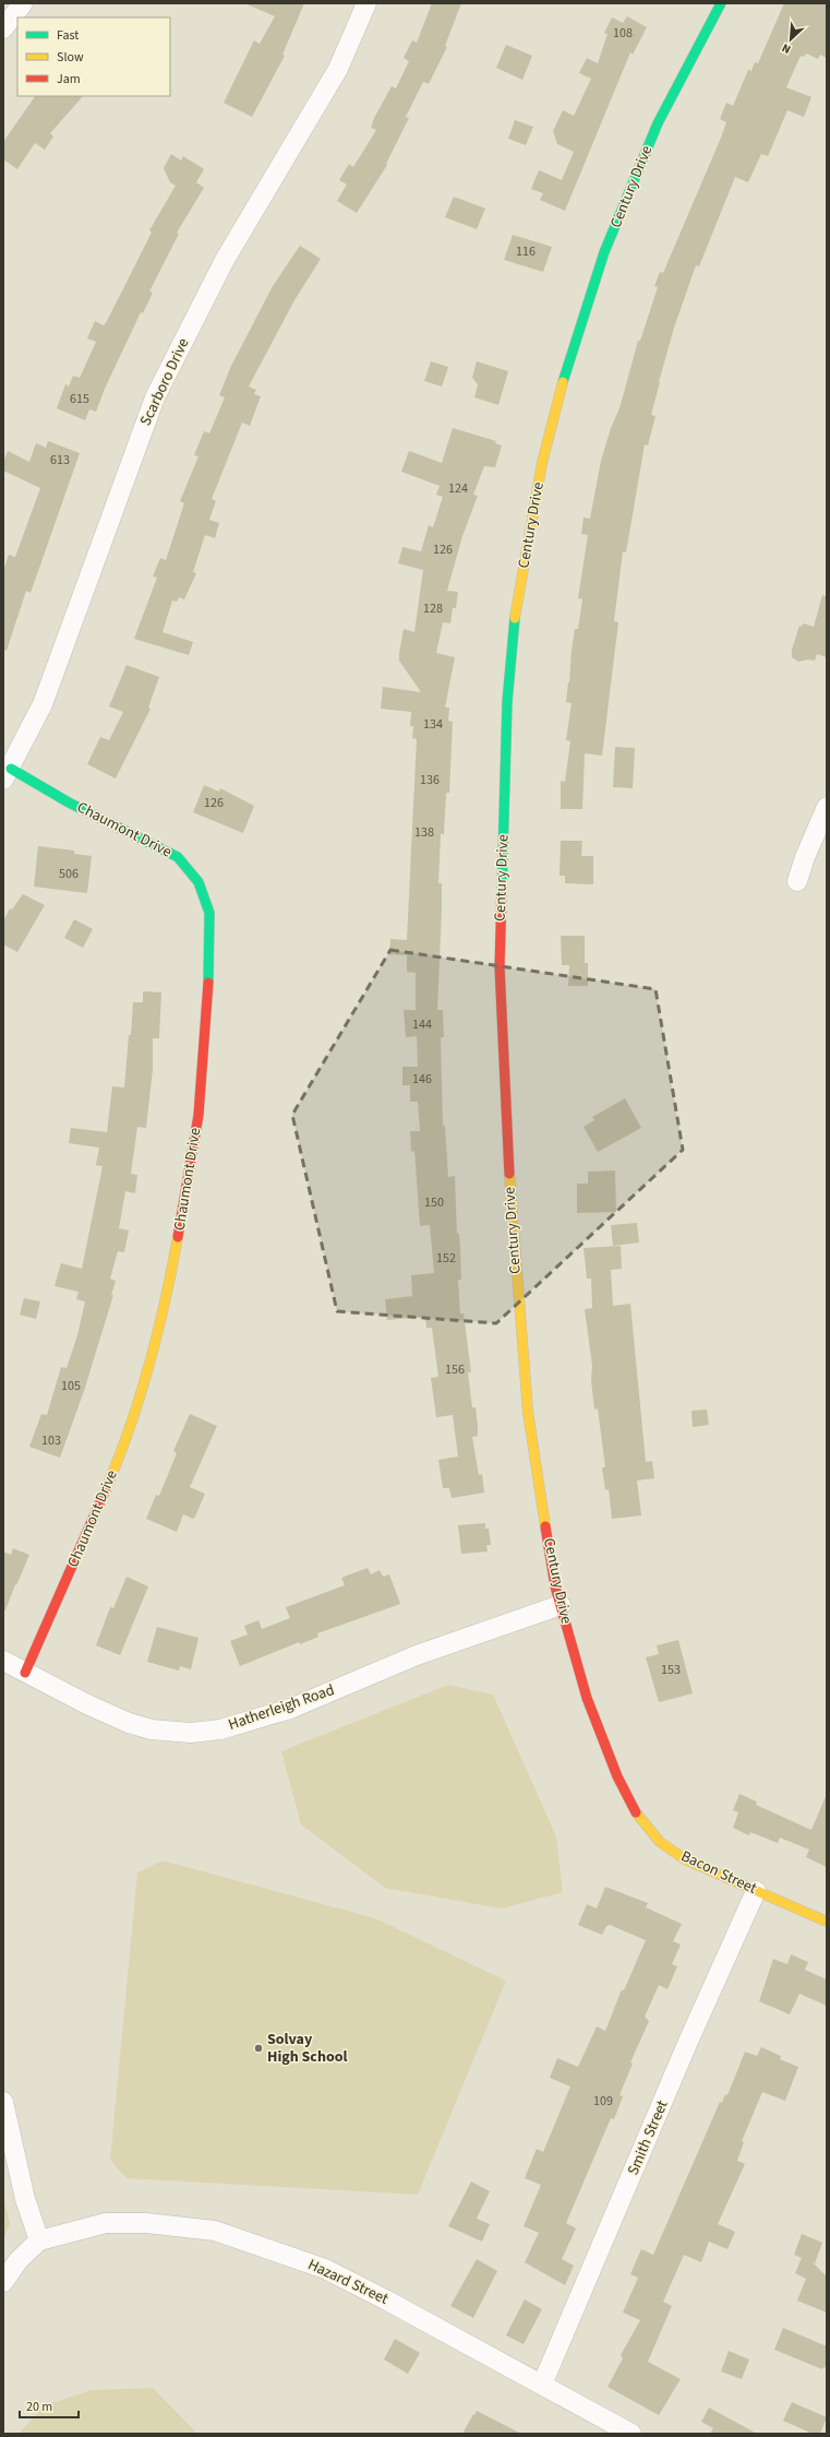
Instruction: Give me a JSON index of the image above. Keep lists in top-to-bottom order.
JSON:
{
  "streets": {
    "street": [
      "Century Drive",
      "Scarboro Drive",
      "Chaumont Drive",
      "Hatherleigh Road",
      "Bacon Street",
      "Smith Street",
      "Hazard Street"
    ]
  },
  "crossings": [
    ["Century Drive", "Hatherleigh Road"],
    ["Century Drive", "Bacon Street"],
    ["Scarboro Drive", "Chaumont Drive"],
    ["Chaumont Drive", "Hatherleigh Road"],
    ["Bacon Street", "Smith Street"],
    ["Smith Street", "Hazard Street"]
  ],
  "places": ["Solvay High School"],
  "house_numbers": [
    "108",
    "116",
    "615",
    "613",
    "124",
    "126",
    "128",
    "134",
    "136",
    "126",
    "138",
    "506",
    "144",
    "146",
    "150",
    "152",
    "156",
    "105",
    "103",
    "153",
    "109"
  ],
  "legend": ["Fast", "Slow", "Jam"],
  "scale_bar": "20 m",
  "north": "bottom left"
}
